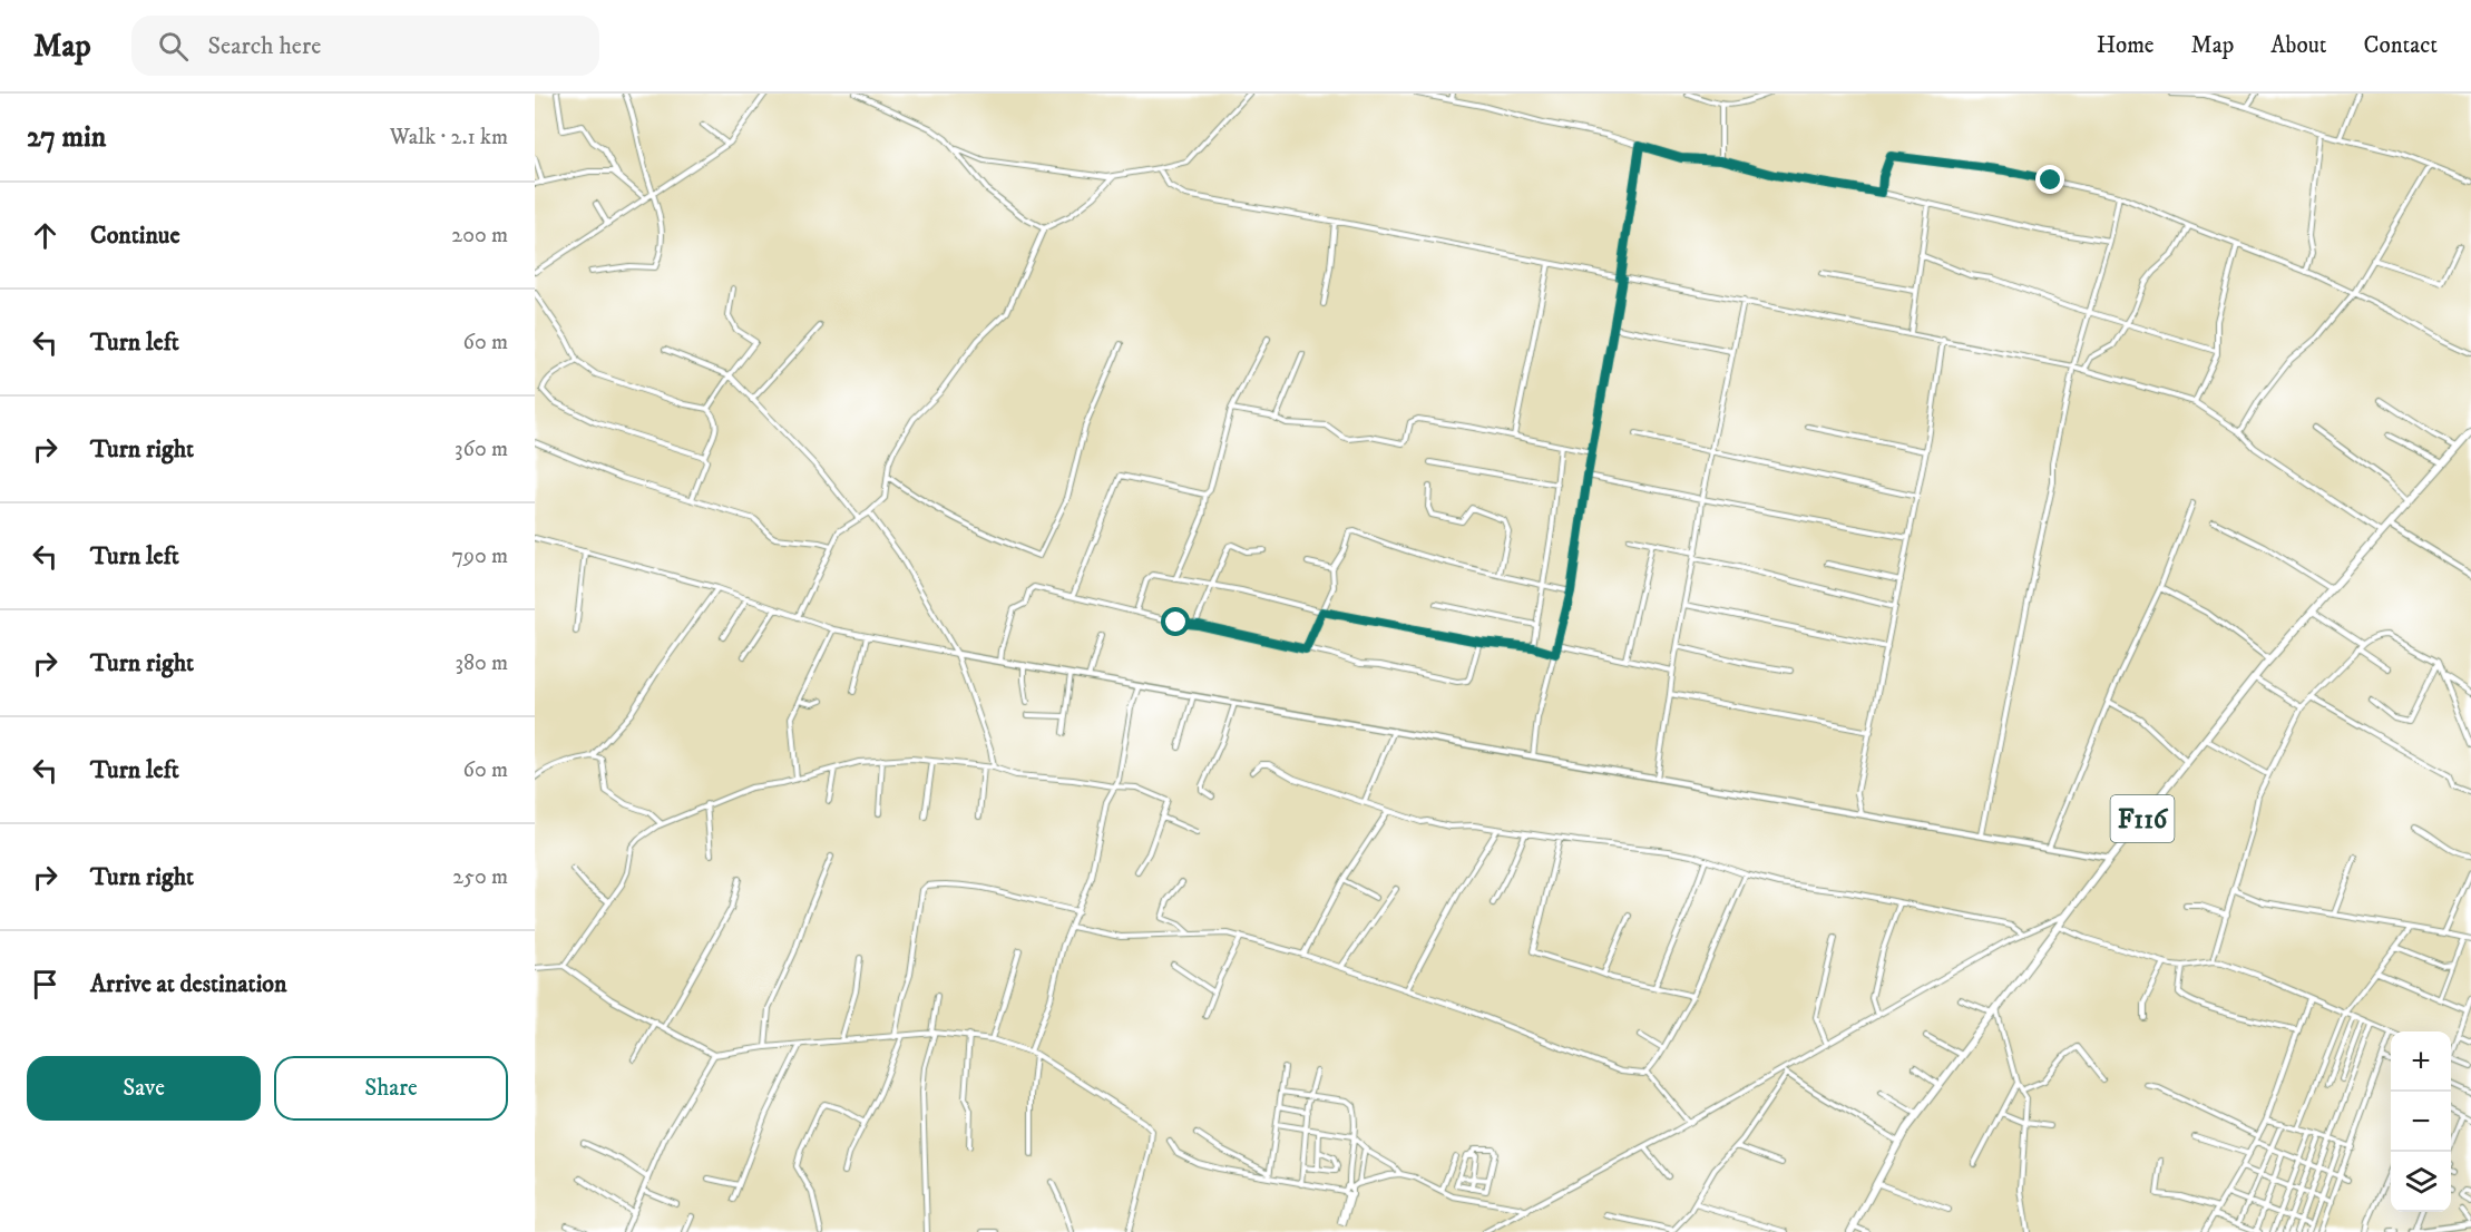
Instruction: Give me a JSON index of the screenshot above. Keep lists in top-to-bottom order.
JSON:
{
  "streets": {
    "main road": ["F116"]
  },
  "page": {
    "header": "Map",
    "search": "Search here",
    "nav": [
      "Home",
      "Map",
      "About",
      "Contact"
    ],
    "heading": ["27 min", "Walk · 2.1 km"],
    "list": [
      ["Continue", "200 m"],
      ["Turn left", "60 m"],
      ["Turn right", "360 m"],
      ["Turn left", "790 m"],
      ["Turn right", "380 m"],
      ["Turn left", "60 m"],
      ["Turn right", "250 m"],
      "Arrive at destination"
    ],
    "map_buttons": ["+", "−"],
    "buttons": ["Save", "Share"]
  }
}
